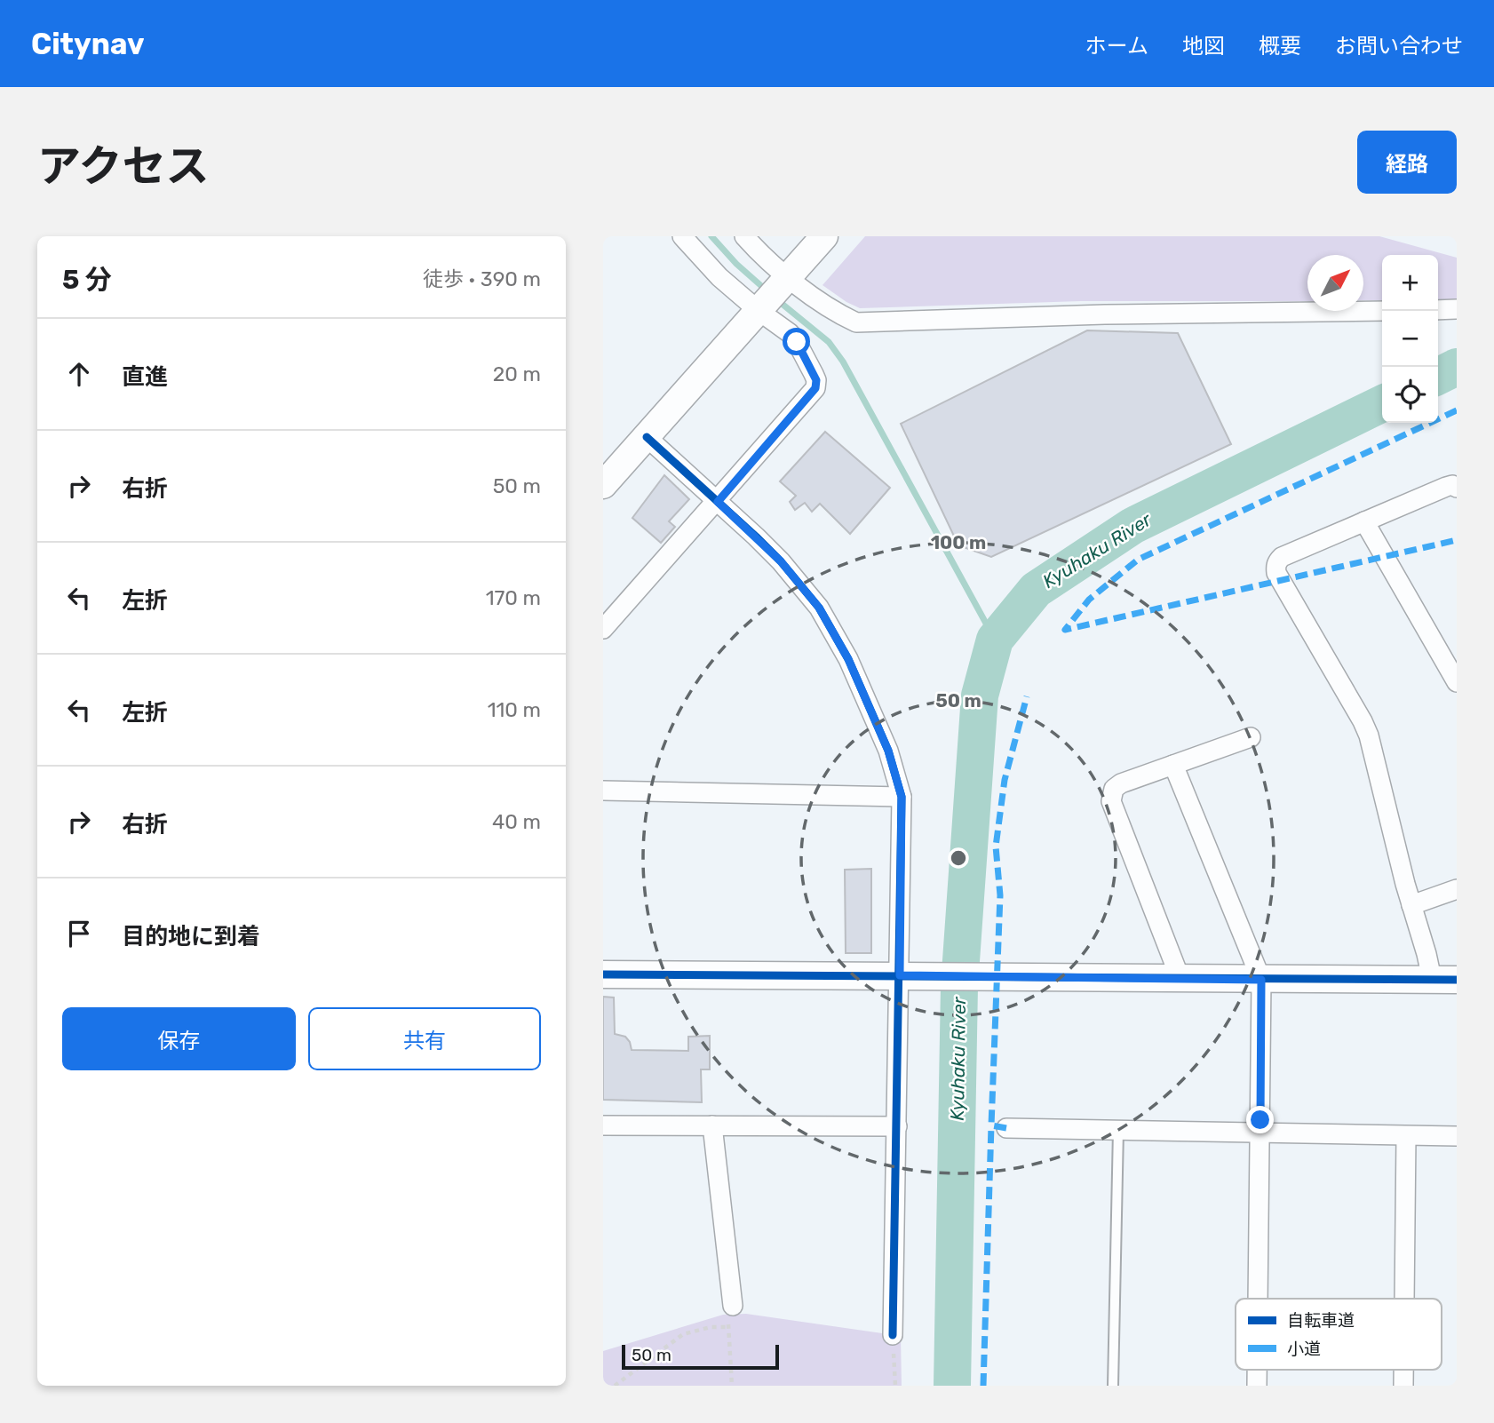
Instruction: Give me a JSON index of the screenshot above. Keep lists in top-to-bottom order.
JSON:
{
  "water": ["Kyuhaku River"],
  "legend": ["自転車道", "小道"],
  "scale_bar": "50 m",
  "north": "top right",
  "page": {
    "header": "Citynav",
    "nav": [
      "ホーム",
      "地図",
      "概要",
      "お問い合わせ"
    ],
    "title": "アクセス",
    "buttons": [
      "経路",
      ["保存", "共有"]
    ],
    "heading": ["5 分", "徒歩 · 390 m"],
    "map_buttons": ["+", "−"],
    "list": [
      ["直進", "20 m"],
      ["右折", "50 m"],
      ["左折", "170 m"],
      ["左折", "110 m"],
      ["右折", "40 m"],
      "目的地に到着"
    ],
    "scale": "50 m"
  },
  "rings": ["100 m", "50 m"]
}
